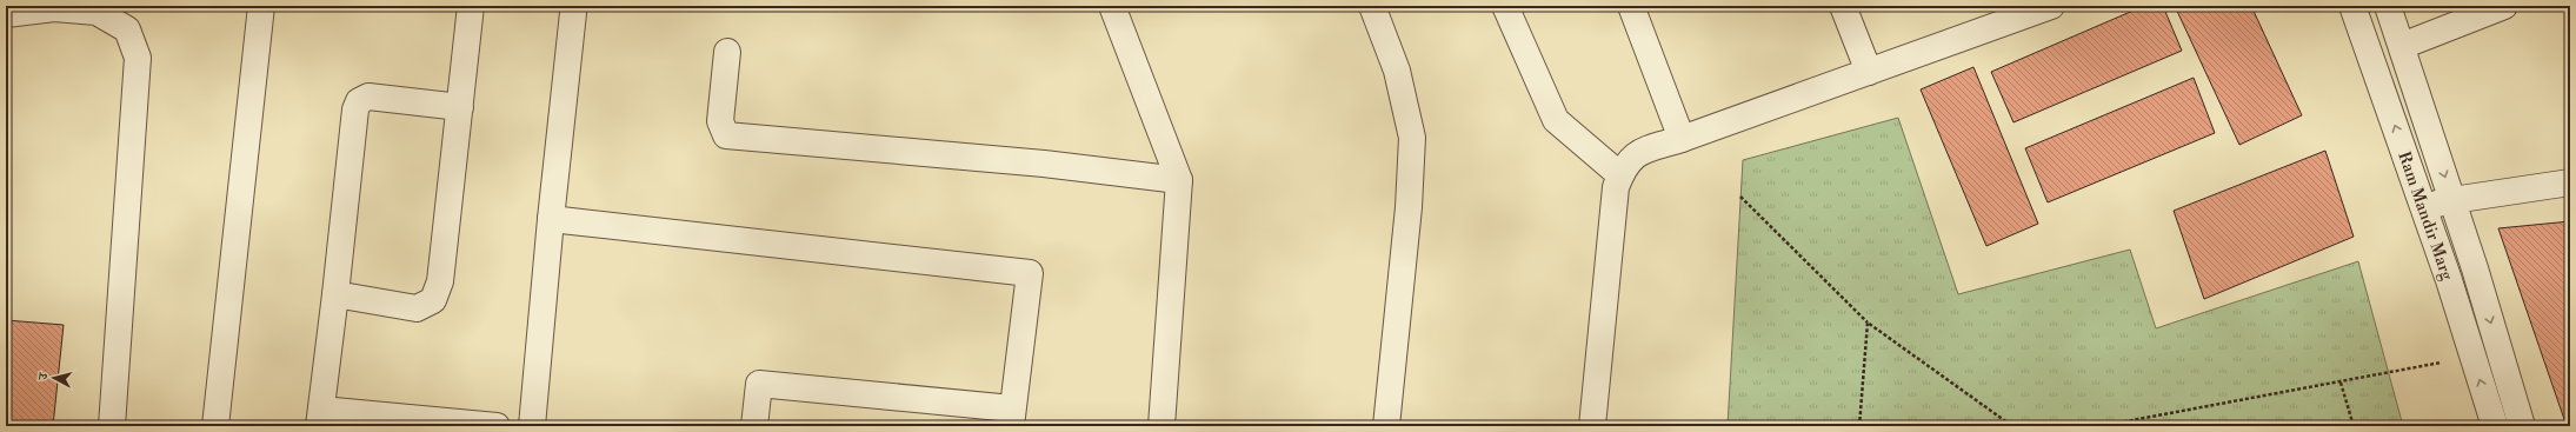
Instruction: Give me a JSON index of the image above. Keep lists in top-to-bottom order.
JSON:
{
  "streets": {
    "street": ["Ram Mandir Marg"]
  },
  "north": "left"
}
